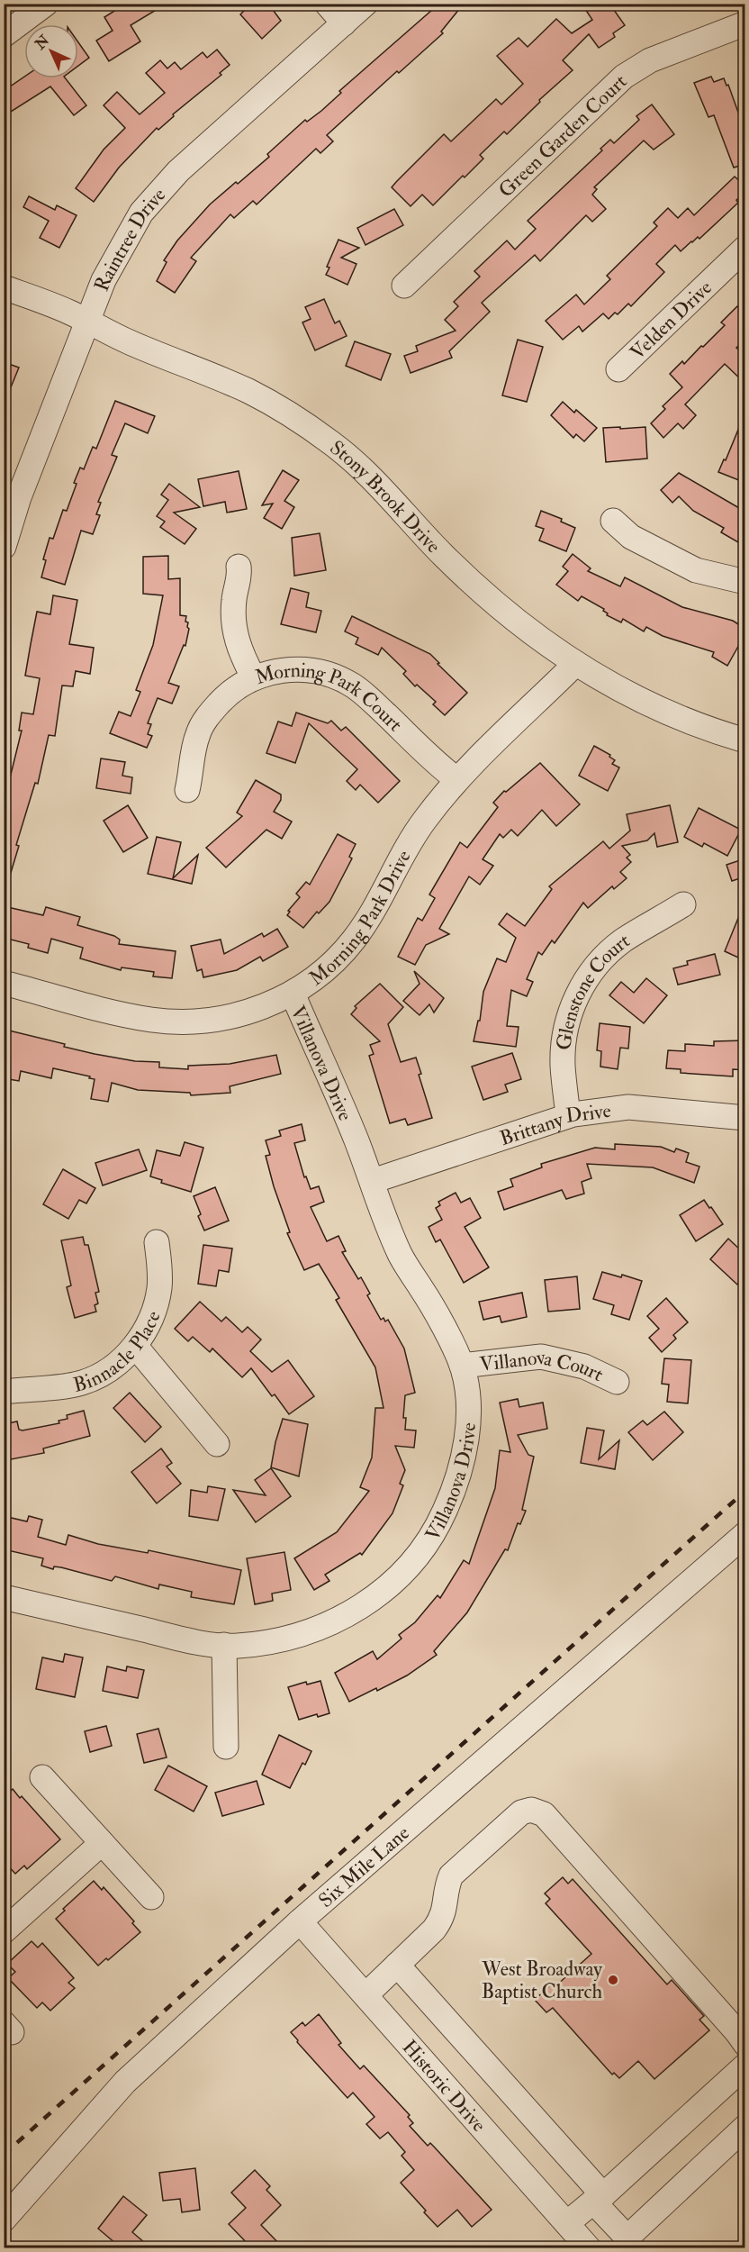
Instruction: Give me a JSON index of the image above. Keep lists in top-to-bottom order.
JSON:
{
  "streets": {
    "street": [
      "Green Garden Court",
      "Raintree Drive",
      "Velden Drive",
      "Stony Brook Drive",
      "Morning Park Court",
      "Morning Park Drive",
      "Glenstone Court",
      "Villanova Drive",
      "Brittany Drive",
      "Binnacle Place",
      "Villanova Court",
      "Six Mile Lane",
      "Historic Drive"
    ]
  },
  "crossings": [
    ["Raintree Drive", "Stony Brook Drive"],
    ["Stony Brook Drive", "Morning Park Drive"],
    ["Morning Park Court", "Morning Park Drive"],
    ["Morning Park Drive", "Villanova Drive"],
    ["Glenstone Court", "Brittany Drive"],
    ["Villanova Drive", "Brittany Drive"],
    ["Villanova Drive", "Villanova Court"],
    ["Six Mile Lane", "Historic Drive"]
  ],
  "places": ["West Broadway Baptist Church"],
  "north": "top left"
}
